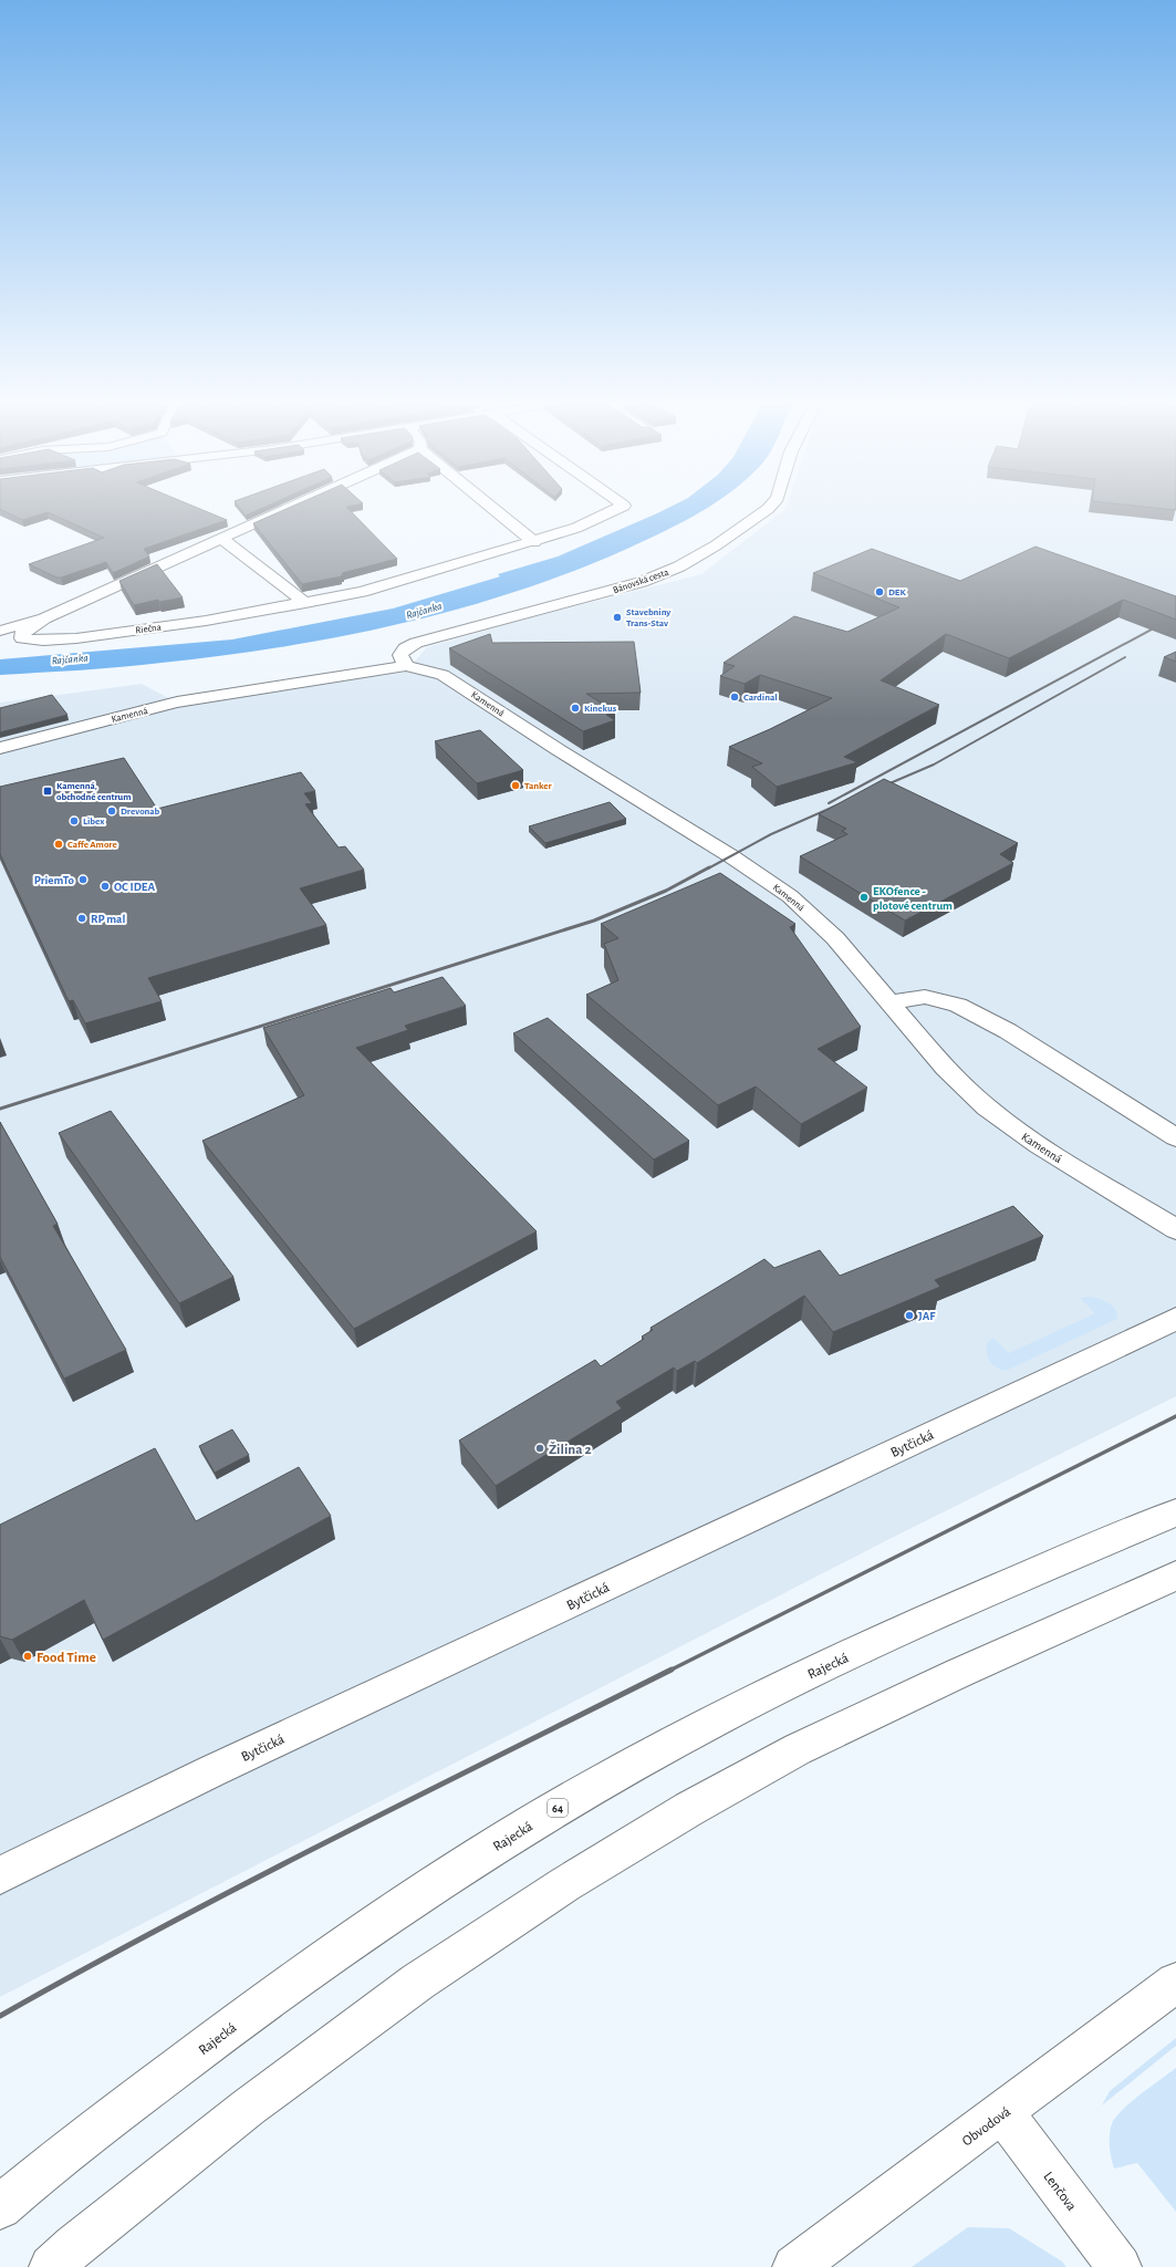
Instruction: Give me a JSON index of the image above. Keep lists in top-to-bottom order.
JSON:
{
  "streets": {
    "street": [
      "Bánovská cesta",
      "Riečna",
      "Kamenná",
      "Bytčická",
      "Rajecká",
      "64",
      "Obvodová",
      "Lenčova"
    ]
  },
  "crossings": [
    ["Bánovská cesta", "Kamenná"],
    ["Obvodová", "Lenčova"]
  ],
  "water": ["Rajčanka"],
  "places": {
    "other": [
      "DEK",
      "Stavebniny Trans-Stav",
      "Cardinal",
      "Kinekus",
      "Tanker",
      "Drevonab",
      "Libex",
      "Caffe Amore",
      "PriemTo",
      "OC IDEA",
      "EKOfence - plotové centrum",
      "RP mal",
      "JAF",
      "Žilina 2",
      "Food Time"
    ],
    "transit": ["Kamenná, obchodné centrum"]
  }
}
